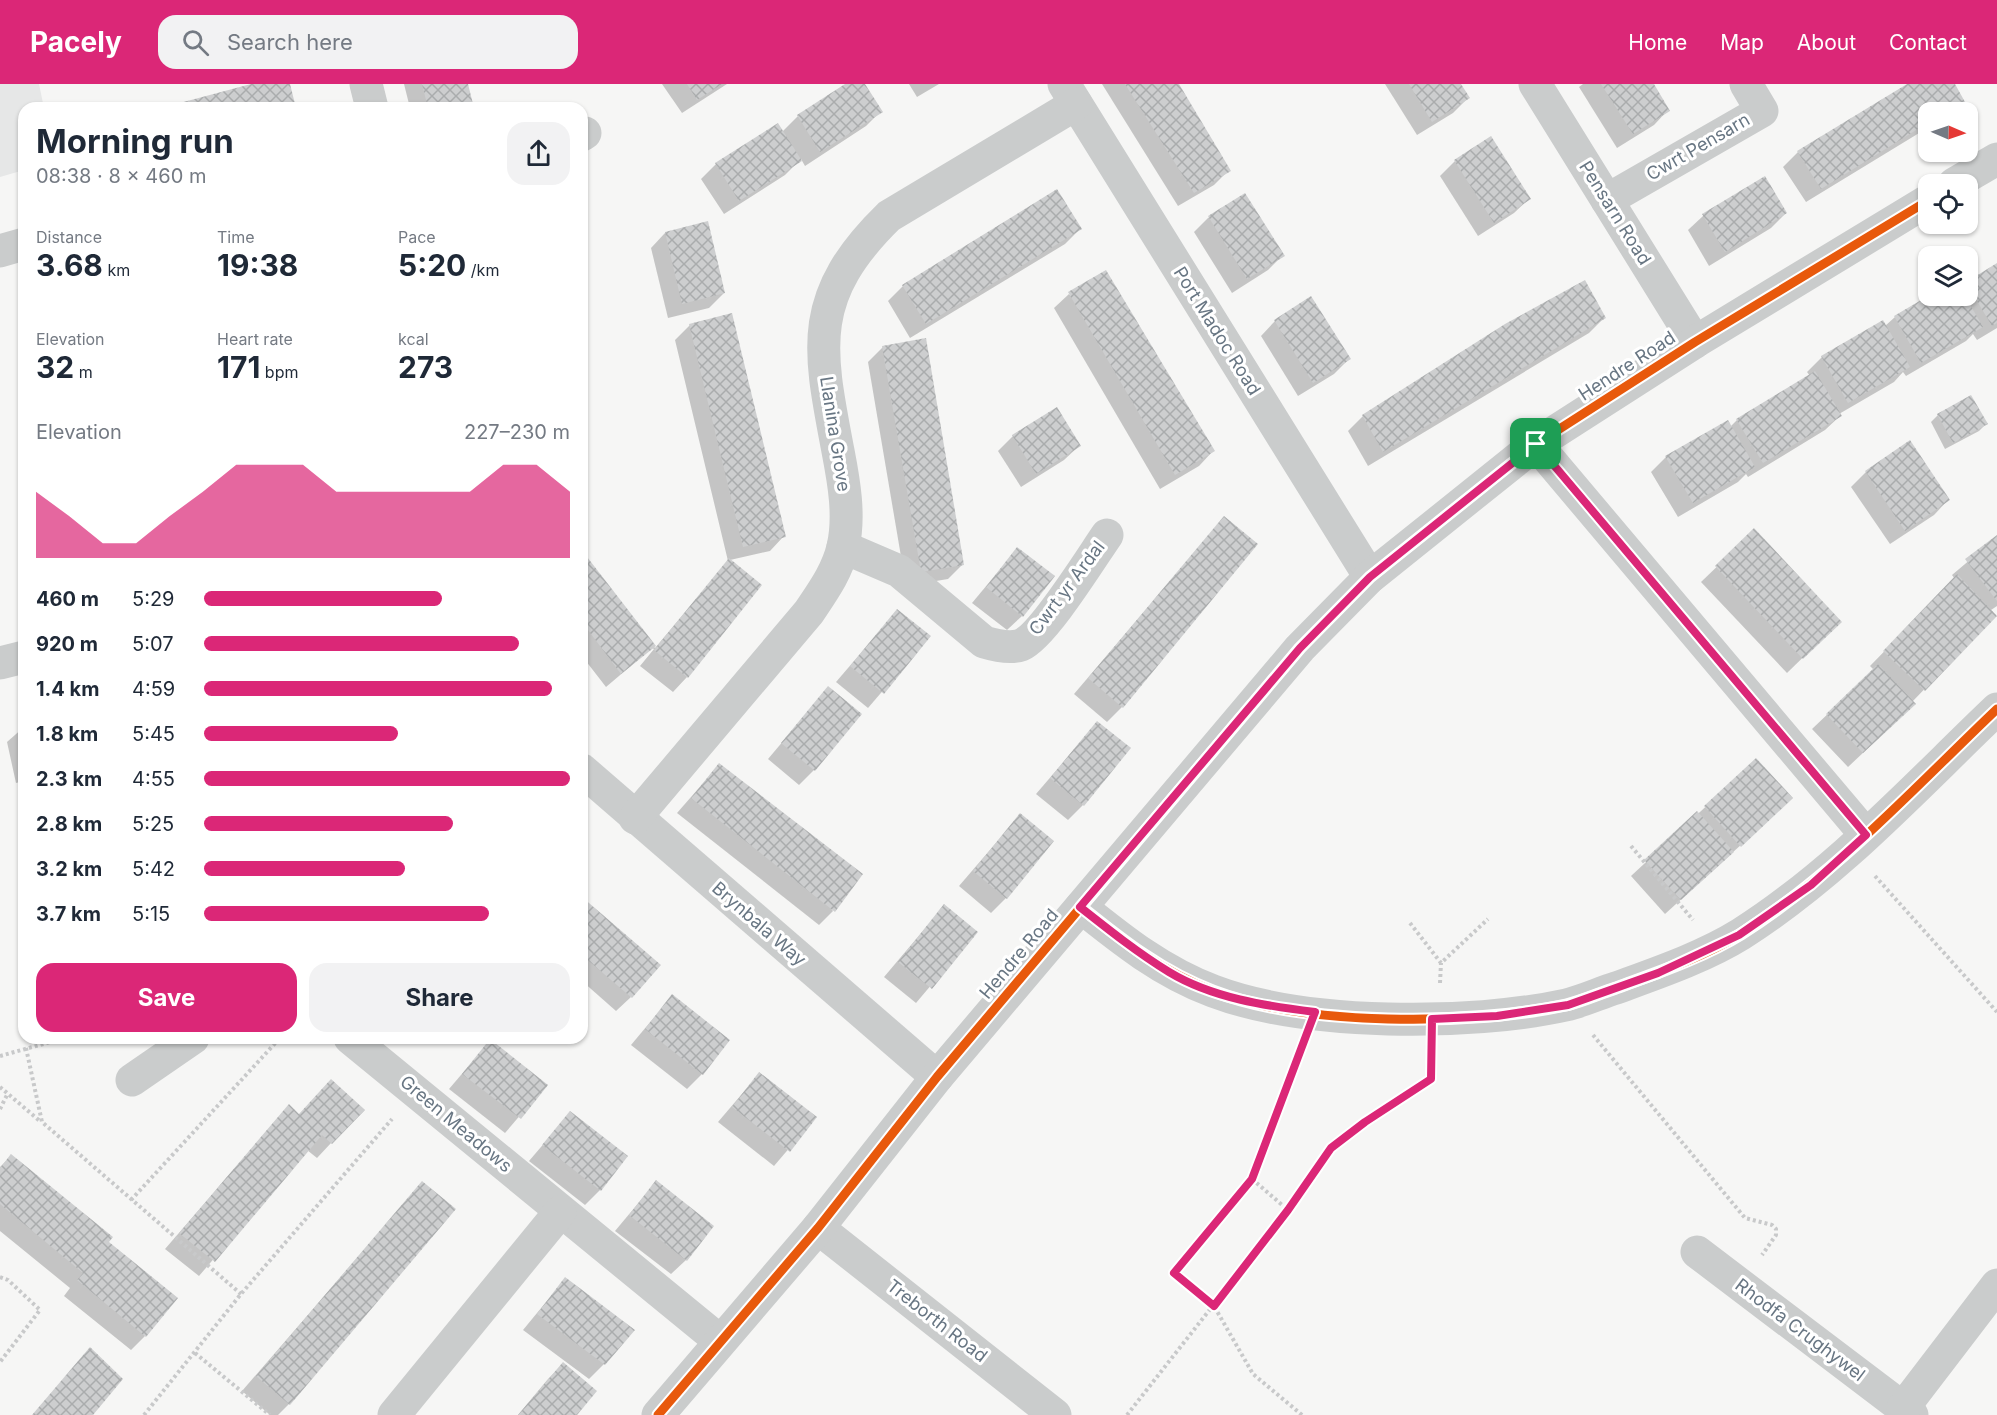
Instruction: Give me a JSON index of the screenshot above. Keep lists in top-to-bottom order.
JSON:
{
  "streets": {
    "street": [
      "Cwrt Pensarn",
      "Pensarn Road",
      "Port Madoc Road",
      "Hendre Road",
      "Llanina Grove",
      "Cwrt yr Ardal",
      "Brynbala Way",
      "Green Meadows",
      "Treborth Road",
      "Rhodfa Crughywel"
    ]
  },
  "crossings": [
    ["Cwrt Pensarn", "Pensarn Road"],
    ["Pensarn Road", "Hendre Road"],
    ["Port Madoc Road", "Hendre Road"],
    ["Port Madoc Road", "Llanina Grove"],
    ["Hendre Road", "Brynbala Way"],
    ["Hendre Road", "Green Meadows"],
    ["Hendre Road", "Treborth Road"],
    ["Llanina Grove", "Cwrt yr Ardal"],
    ["Llanina Grove", "Brynbala Way"]
  ],
  "north": "right",
  "page": {
    "header": "Pacely",
    "search": "Search here",
    "nav": [
      "Home",
      "Map",
      "About",
      "Contact"
    ],
    "heading": ["Morning run", "08:38 · 8 × 460 m"],
    "stats": [
      ["Distance", "3.68 km"],
      ["Time", "19:38"],
      ["Pace", "5:20 /km"],
      ["Elevation", "32 m"],
      ["Heart rate", "171 bpm"],
      ["kcal", "273"]
    ],
    "chart": ["Elevation", "227–230 m"],
    "list": [
      {
        "name": "460 m",
        "note": "5:29"
      },
      {
        "name": "920 m",
        "note": "5:07"
      },
      {
        "name": "1.4 km",
        "note": "4:59"
      },
      {
        "name": "1.8 km",
        "note": "5:45"
      },
      {
        "name": "2.3 km",
        "note": "4:55"
      },
      {
        "name": "2.8 km",
        "note": "5:25"
      },
      {
        "name": "3.2 km",
        "note": "5:42"
      },
      {
        "name": "3.7 km",
        "note": "5:15"
      }
    ],
    "buttons": ["Save", "Share"]
  }
}
